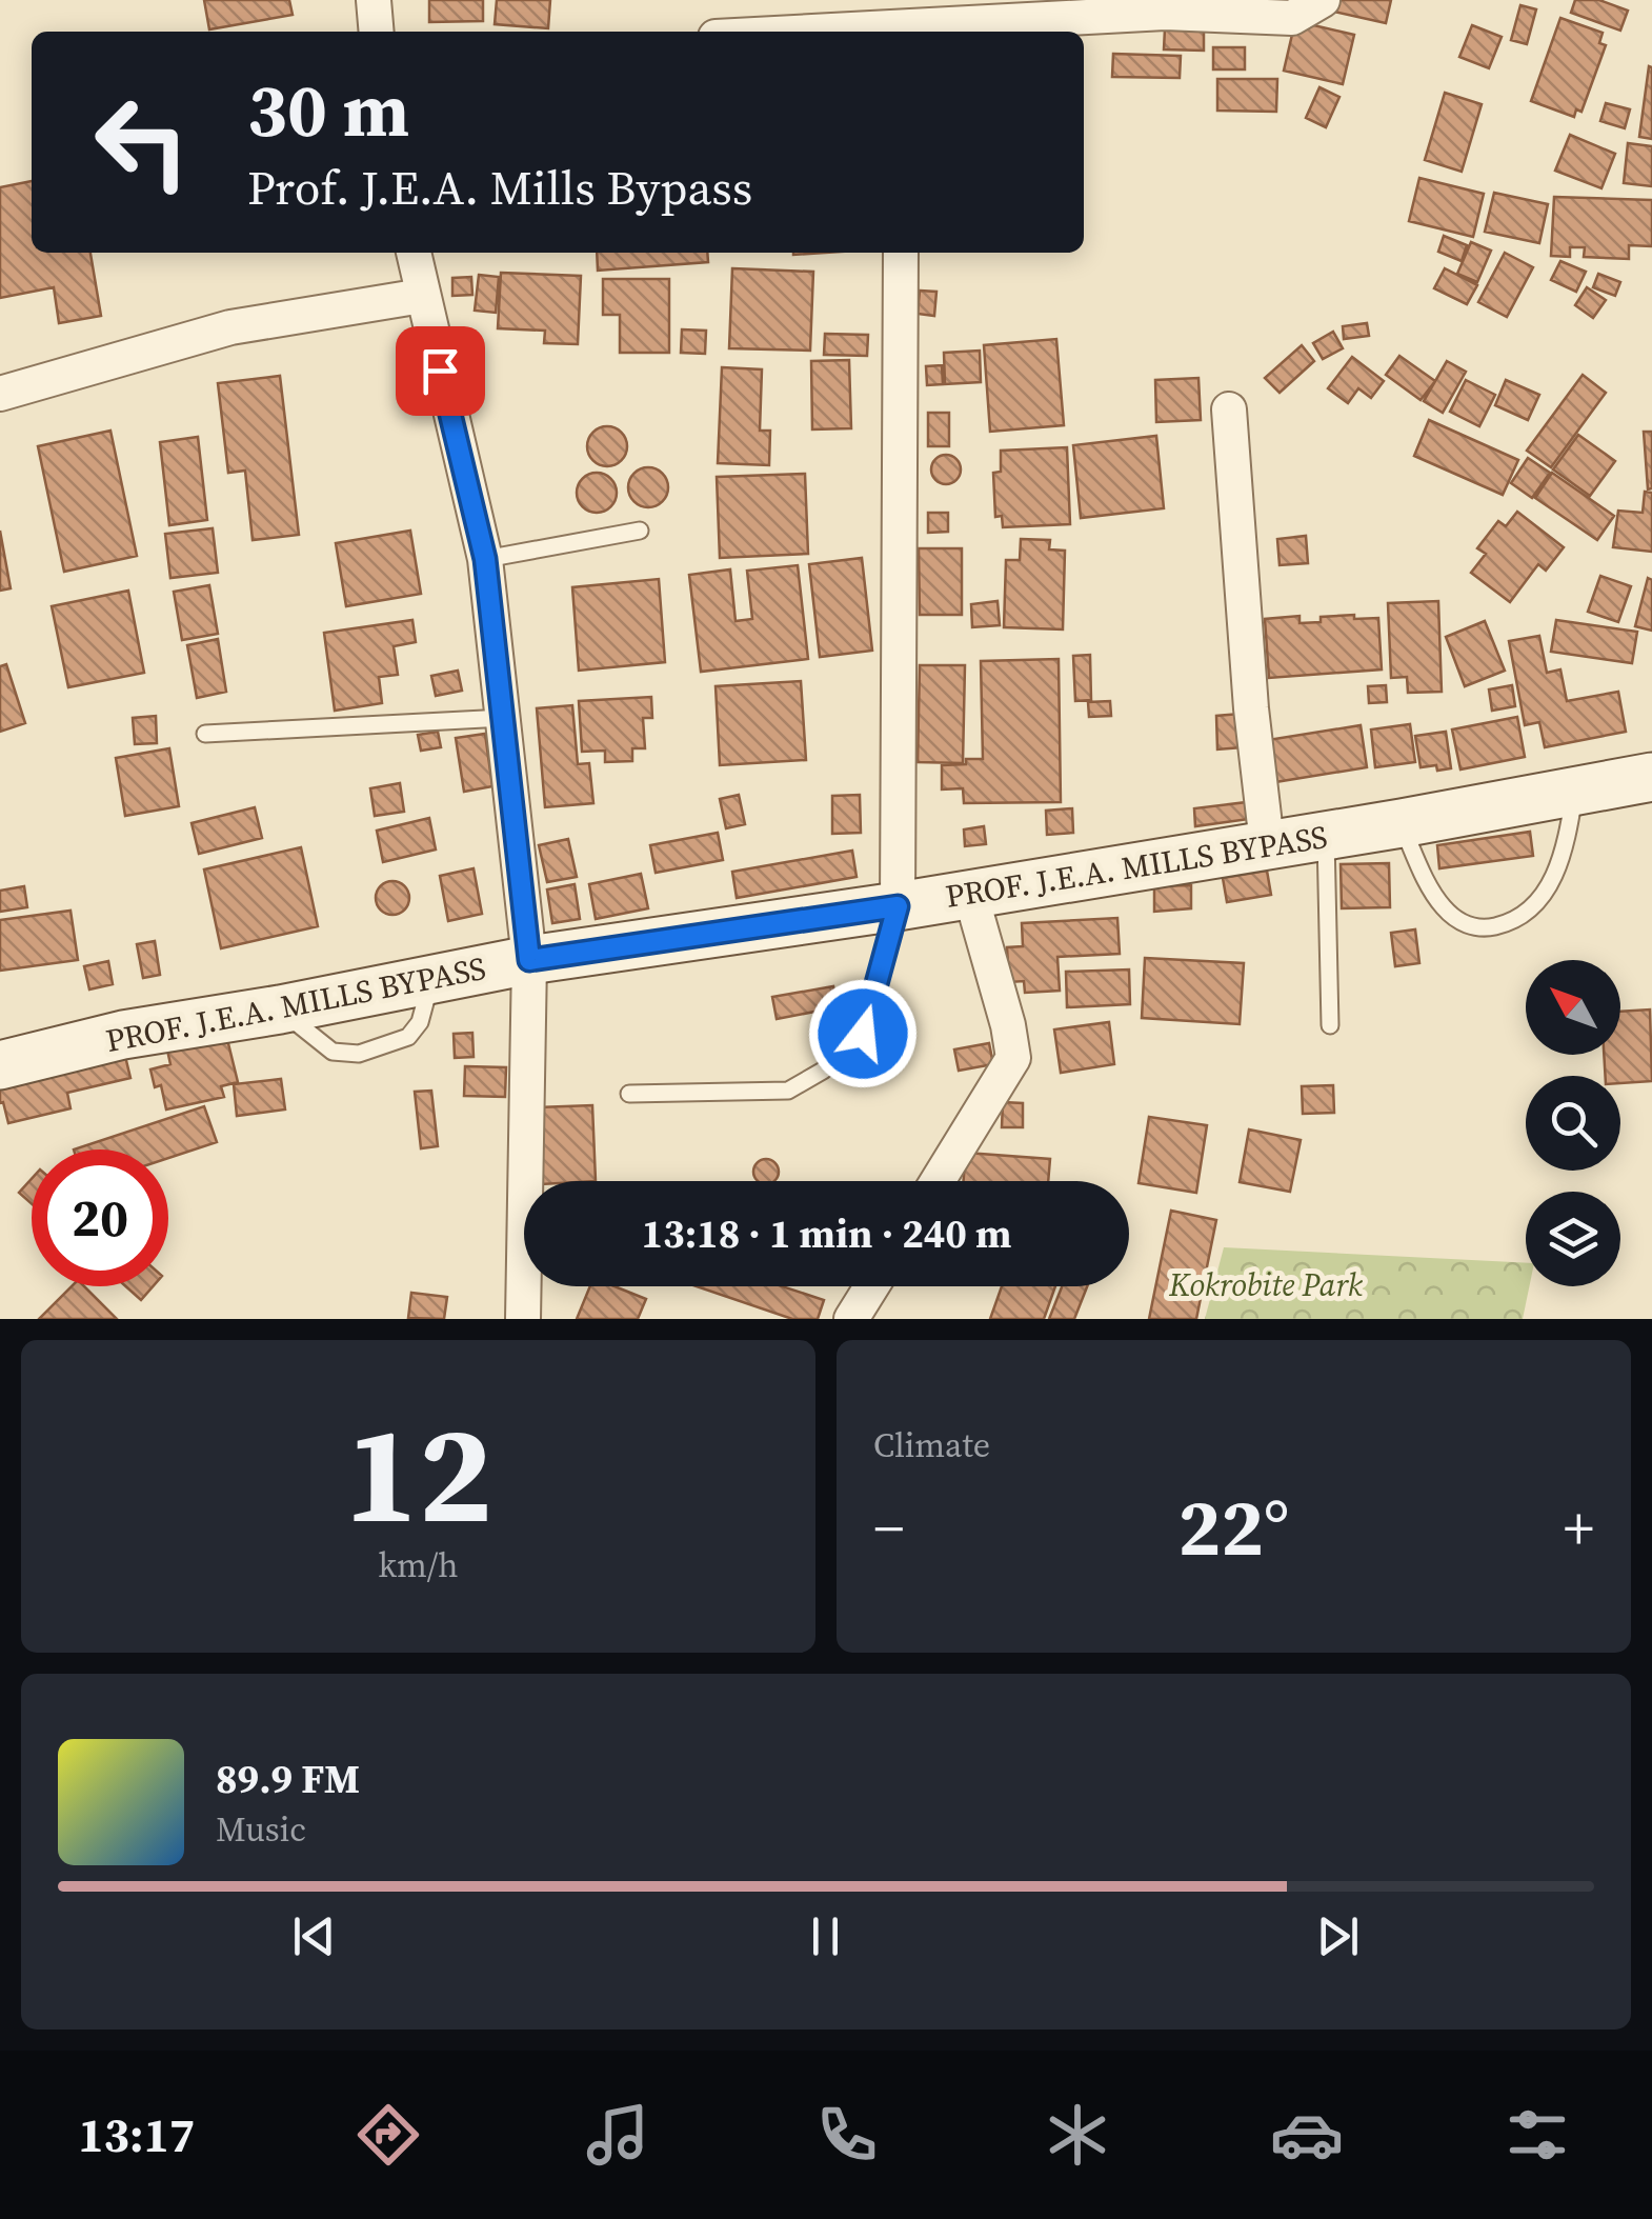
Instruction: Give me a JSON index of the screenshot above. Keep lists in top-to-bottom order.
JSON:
{
  "streets": {
    "street": ["PROF. J.E.A. MILLS BYPASS"]
  },
  "parks": ["Kokrobite Park"],
  "north": "top left",
  "page": {
    "turn": ["30 m", "Prof. J.E.A. Mills Bypass"],
    "limit": "20",
    "trip": "13:18 · 1 min · 240 m",
    "tile": [
      ["12", "km/h"],
      "Climate"
    ],
    "heat": ["−", "22°", "+"],
    "song": ["89.9 FM", "Music"],
    "tabs": "13:17"
  }
}
